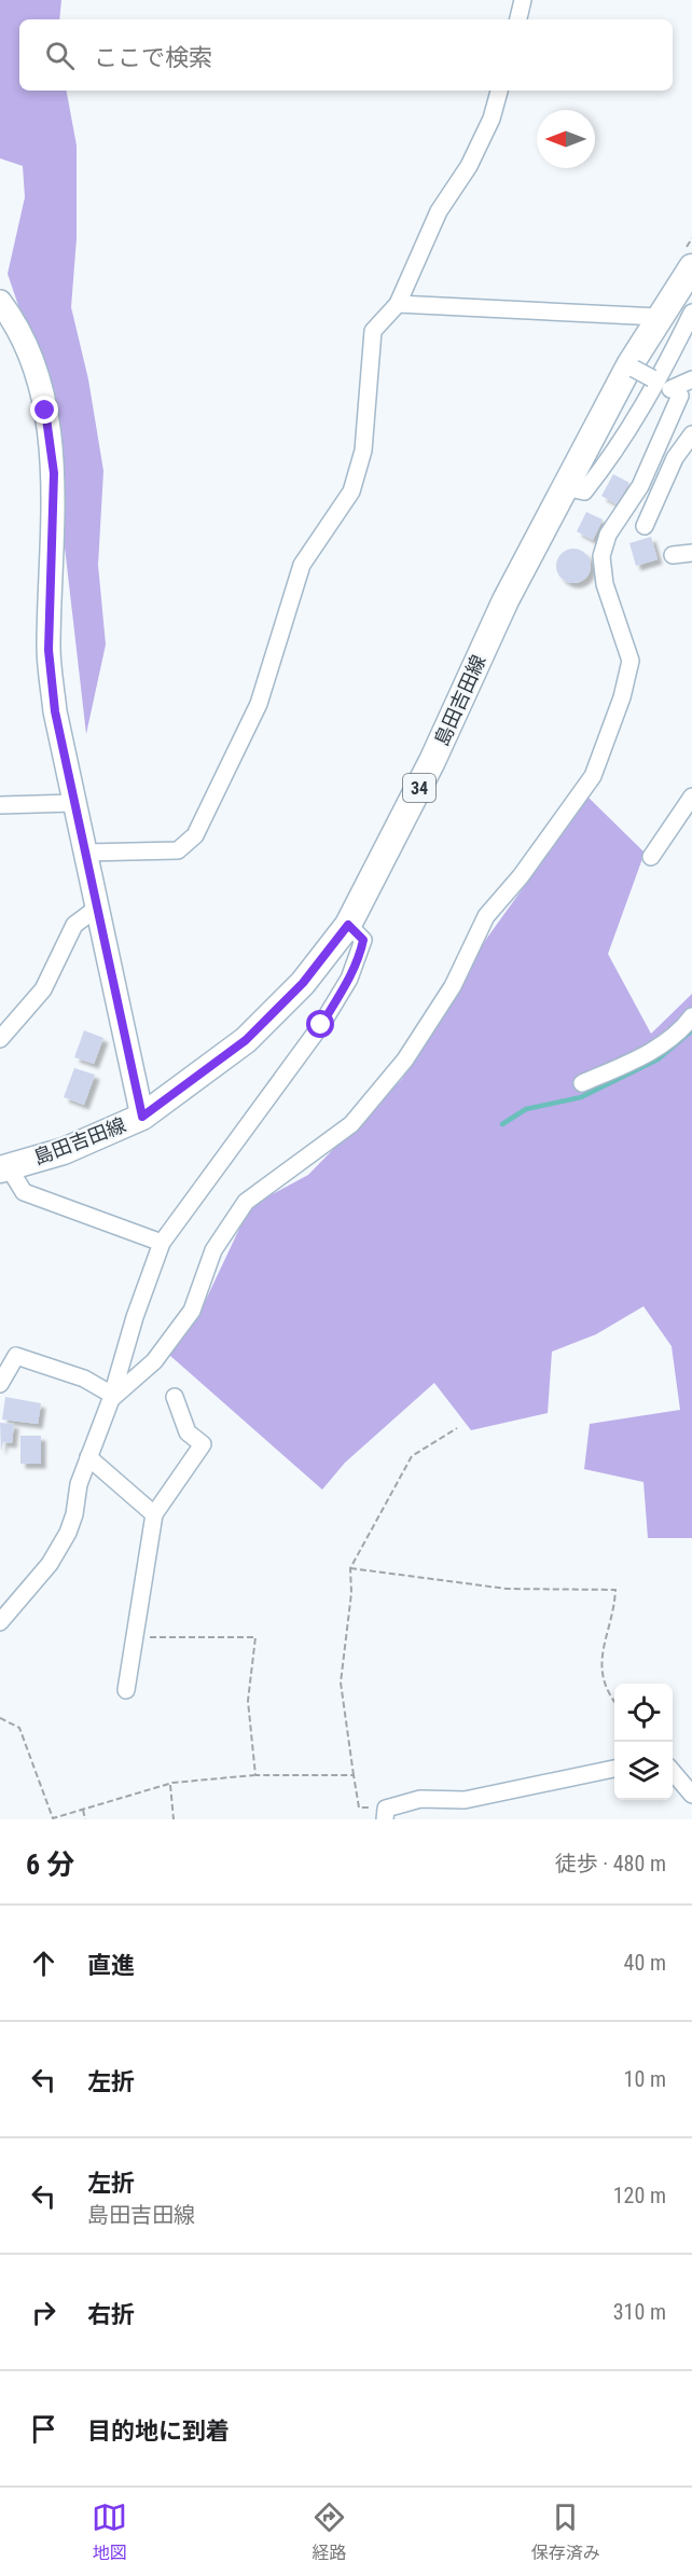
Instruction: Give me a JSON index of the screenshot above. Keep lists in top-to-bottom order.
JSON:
{
  "streets": {
    "main road": ["島田吉田線", "34"]
  },
  "north": "left",
  "page": {
    "search": "ここで検索",
    "heading": ["6 分", "徒歩 · 480 m"],
    "list": [
      ["直進", "40 m"],
      ["左折", "10 m"],
      ["左折", "島田吉田線", "120 m"],
      ["右折", "310 m"],
      "目的地に到着"
    ],
    "nav": ["地図", "経路", "保存済み"]
  }
}
